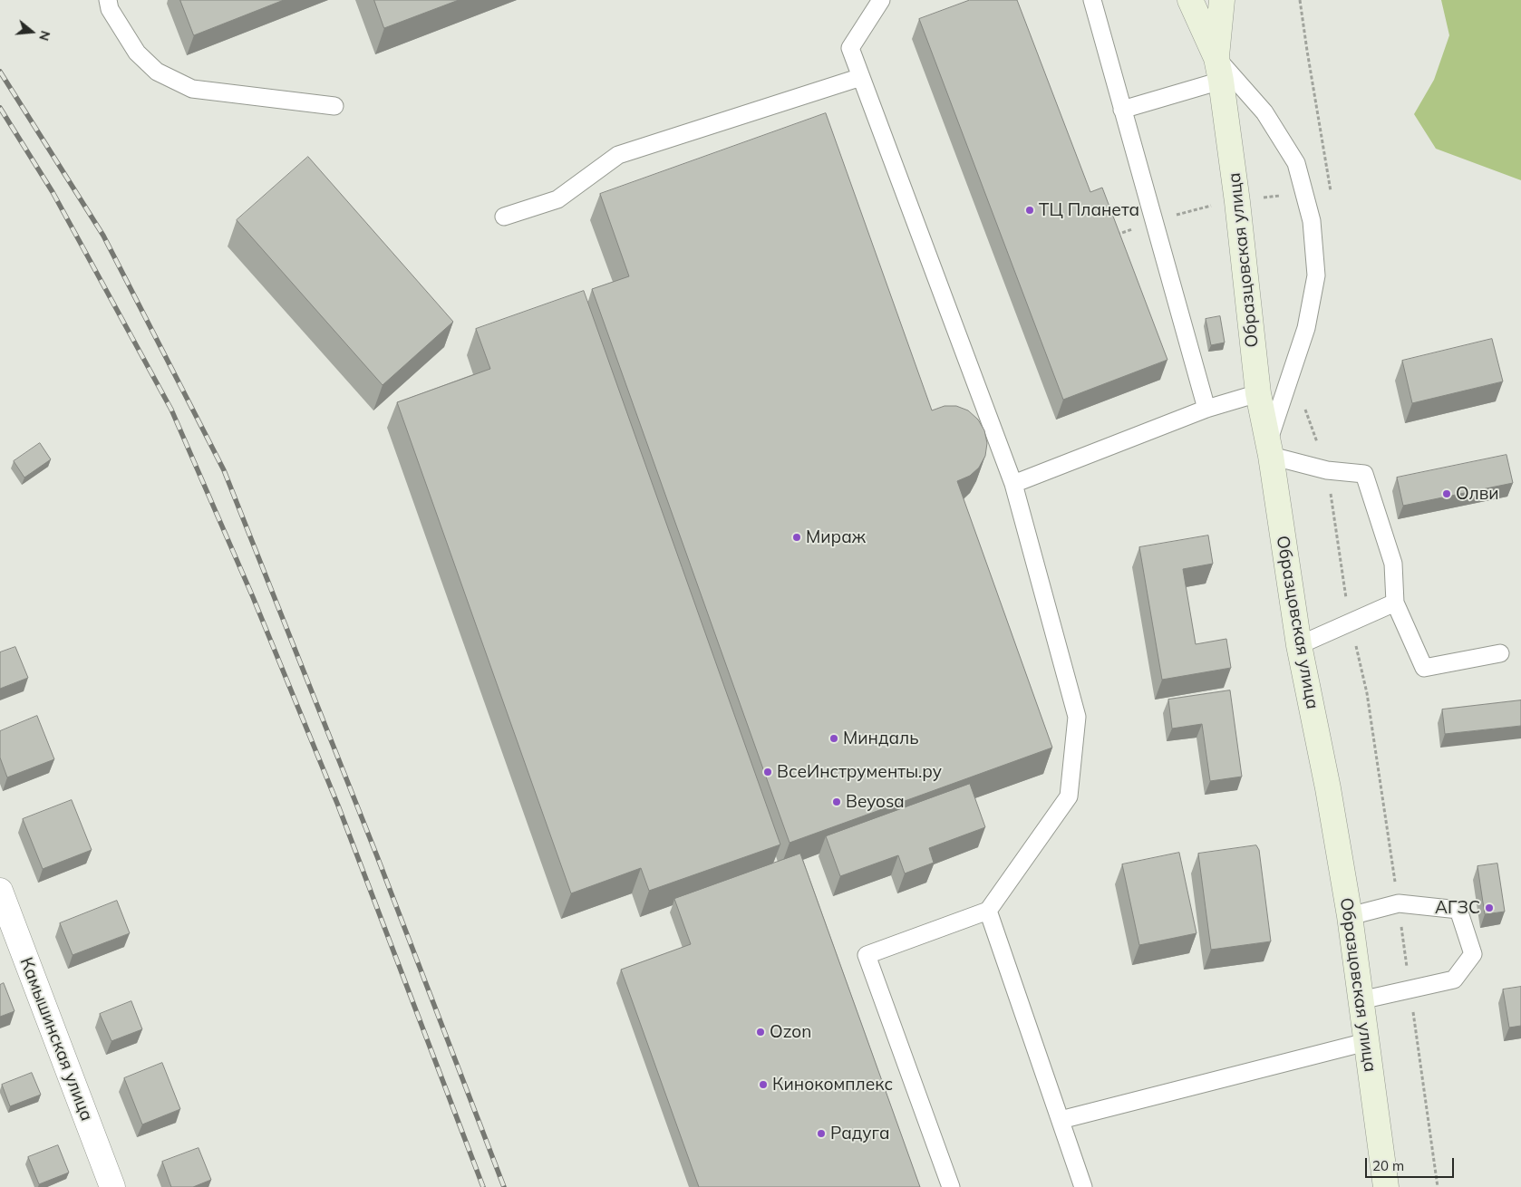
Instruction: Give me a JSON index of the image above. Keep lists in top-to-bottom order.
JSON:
{
  "streets": {
    "main road": ["Образцовская улица"],
    "street": ["Камышинская улица"]
  },
  "places": [
    "ТЦ Планета",
    "Олви",
    "Мираж",
    "Миндаль",
    "ВсеИнструменты.ру",
    "Beyosa",
    "АГЗС",
    "Ozon",
    "Кинокомплекс",
    "Радуга"
  ],
  "scale_bar": "20 m",
  "north": "right"
}
